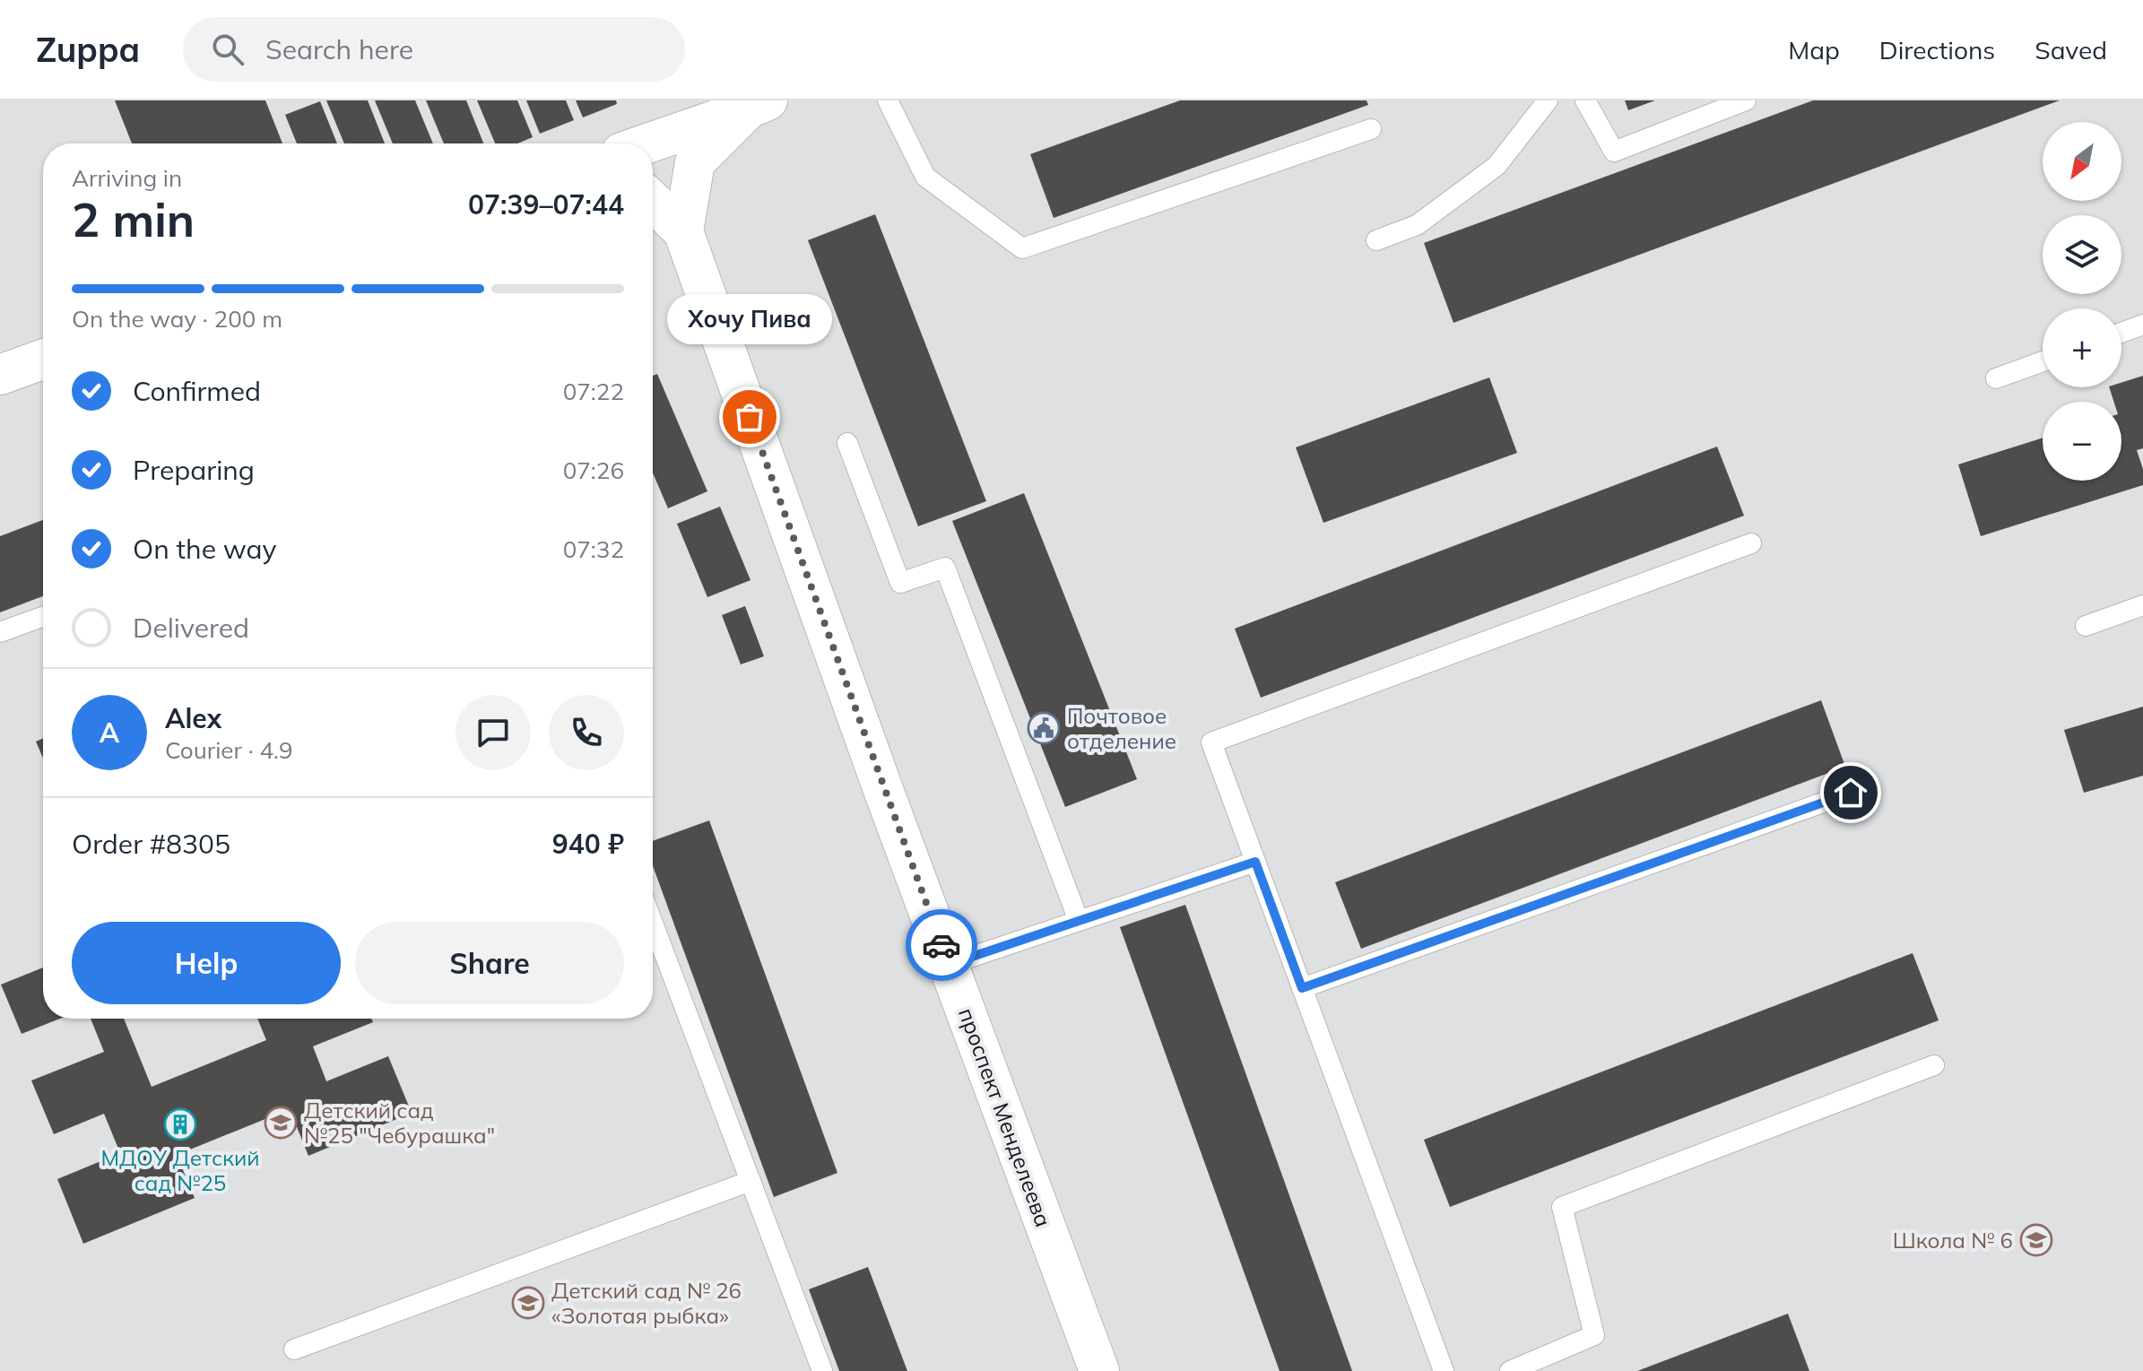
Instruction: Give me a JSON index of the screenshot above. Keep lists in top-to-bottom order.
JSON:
{
  "streets": {
    "street": ["проспект Менделеева"]
  },
  "places": {
    "other": ["Хочу Пива"],
    "public building": ["Почтовое отделение"],
    "school or university": ["Детский сад №25 \"Чебурашка\"", "Школа № 6", "Детский сад № 26 «Золотая рыбка»"],
    "building": ["МДОУ Детский сад №25"]
  },
  "north": "bottom left",
  "page": {
    "header": "Zuppa",
    "search": "Search here",
    "nav": ["Map", "Directions", "Saved"],
    "map_buttons": ["+", "−"],
    "heading": ["2 min", "Arriving in", "07:39–07:44"],
    "panel": [
      "Alex",
      "Courier · 4.9",
      "Order #8305",
      "940 ₽"
    ],
    "bar": "On the way · 200 m",
    "bubble": "Хочу Пива",
    "list": [
      ["Confirmed", "07:22"],
      ["Preparing", "07:26"],
      ["On the way", "07:32"],
      "Delivered"
    ],
    "round": "A",
    "buttons": ["Help", "Share"]
  }
}
